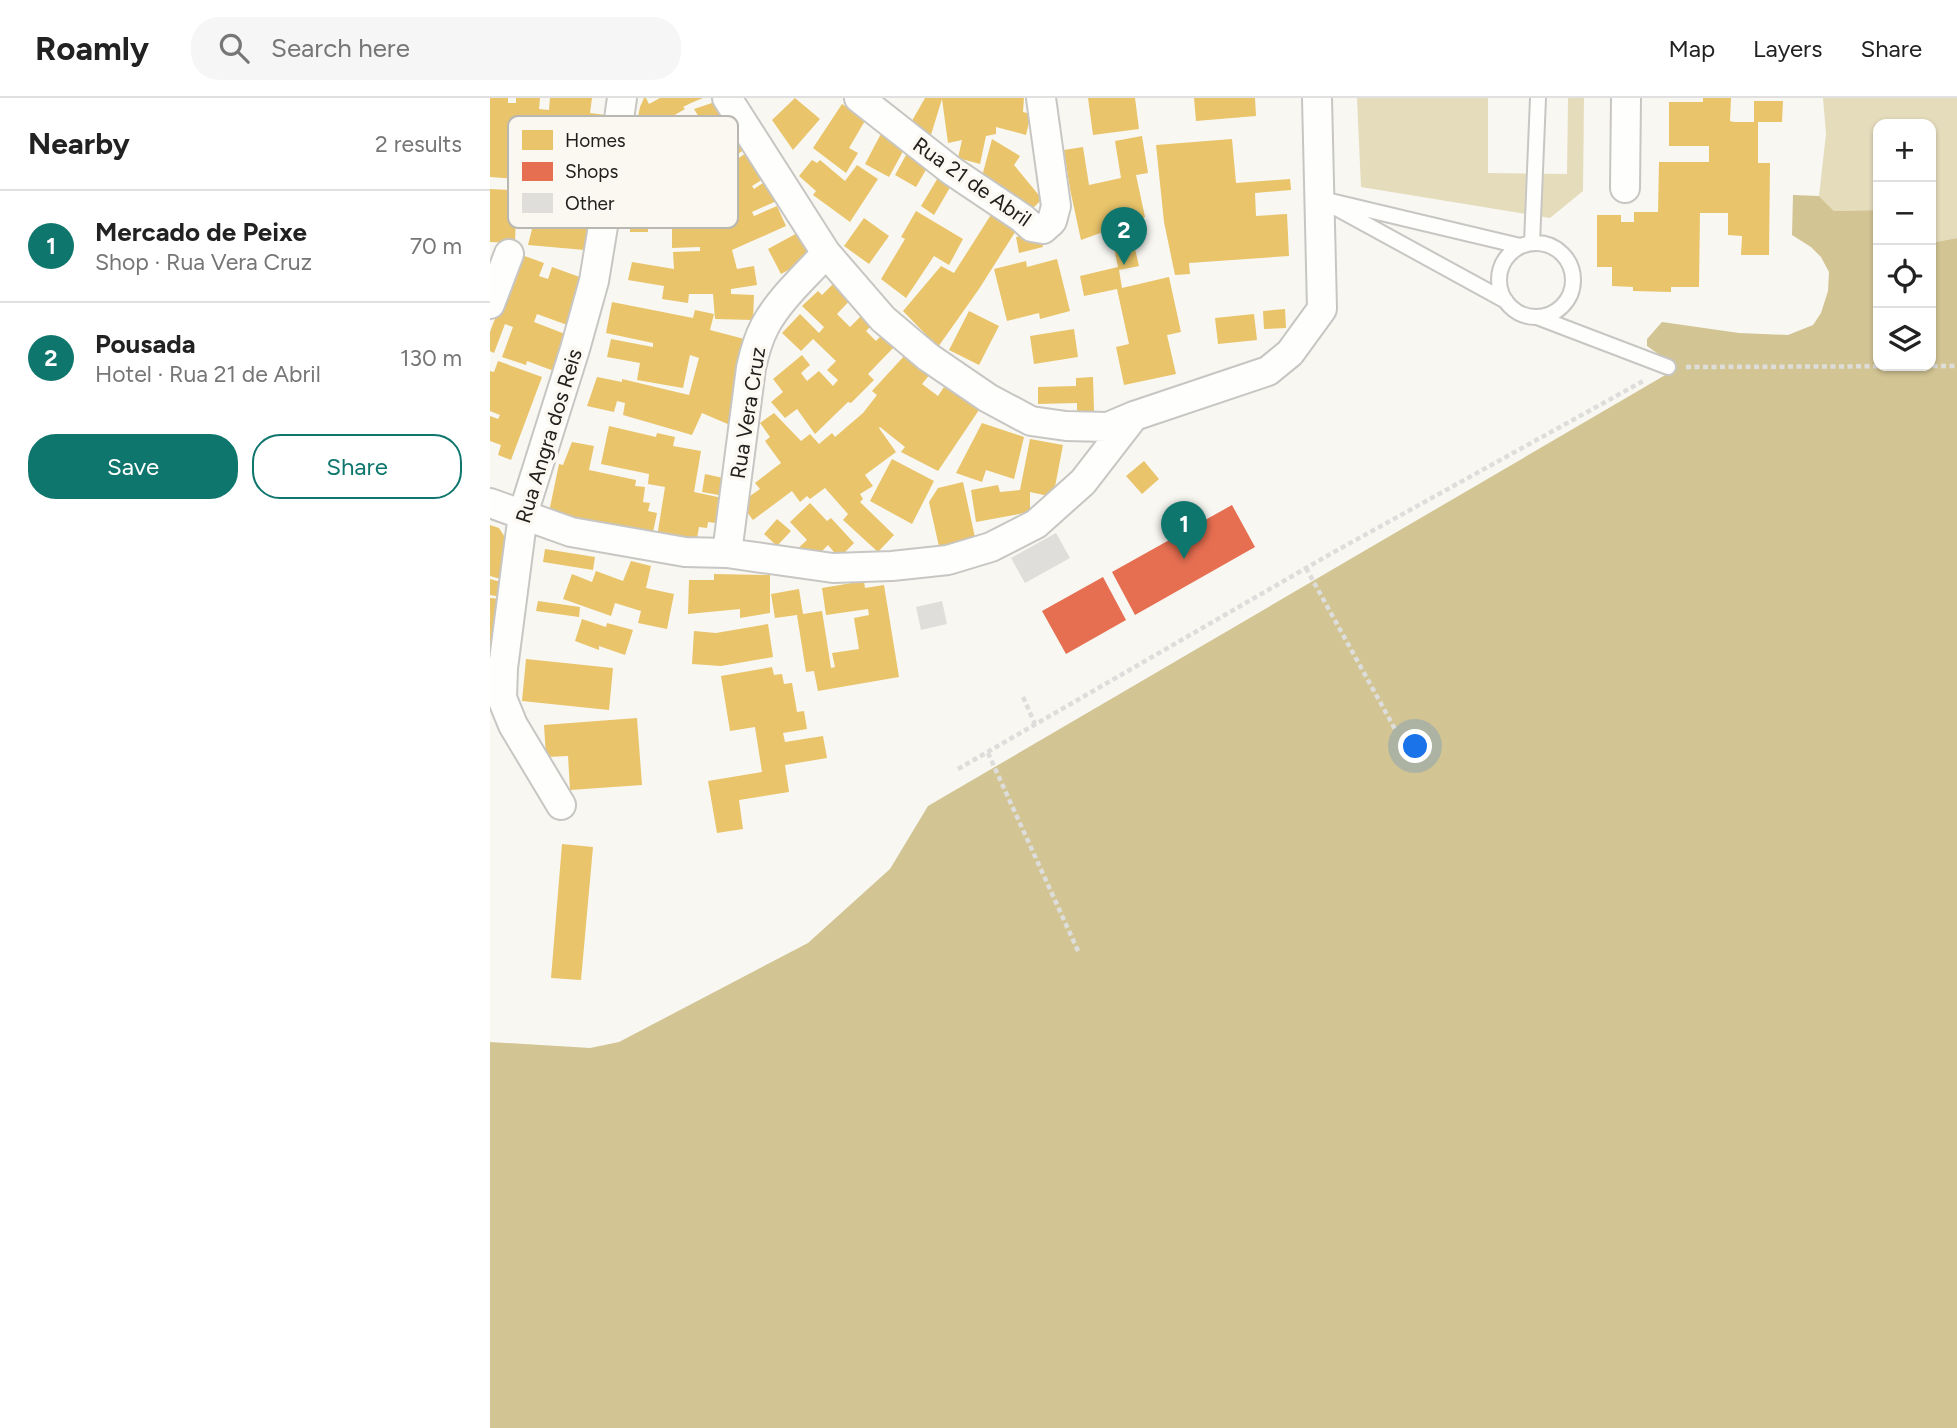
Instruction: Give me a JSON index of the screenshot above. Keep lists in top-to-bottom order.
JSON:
{
  "streets": {
    "street": ["Rua 21 de Abril", "Rua Vera Cruz", "Rua Angra dos Reis"]
  },
  "legend": ["Homes", "Shops", "Other"],
  "page": {
    "header": "Roamly",
    "search": "Search here",
    "nav": ["Map", "Layers", "Share"],
    "heading": ["Nearby", "2 results"],
    "map_buttons": ["+", "−"],
    "list": [
      {
        "mark": "1",
        "name": "Mercado de Peixe",
        "note": "Shop · Rua Vera Cruz",
        "value": "70 m"
      },
      {
        "mark": "2",
        "name": "Pousada",
        "note": "Hotel · Rua 21 de Abril",
        "value": "130 m"
      }
    ],
    "pins": ["2", "1"],
    "buttons": ["Save", "Share"]
  }
}
